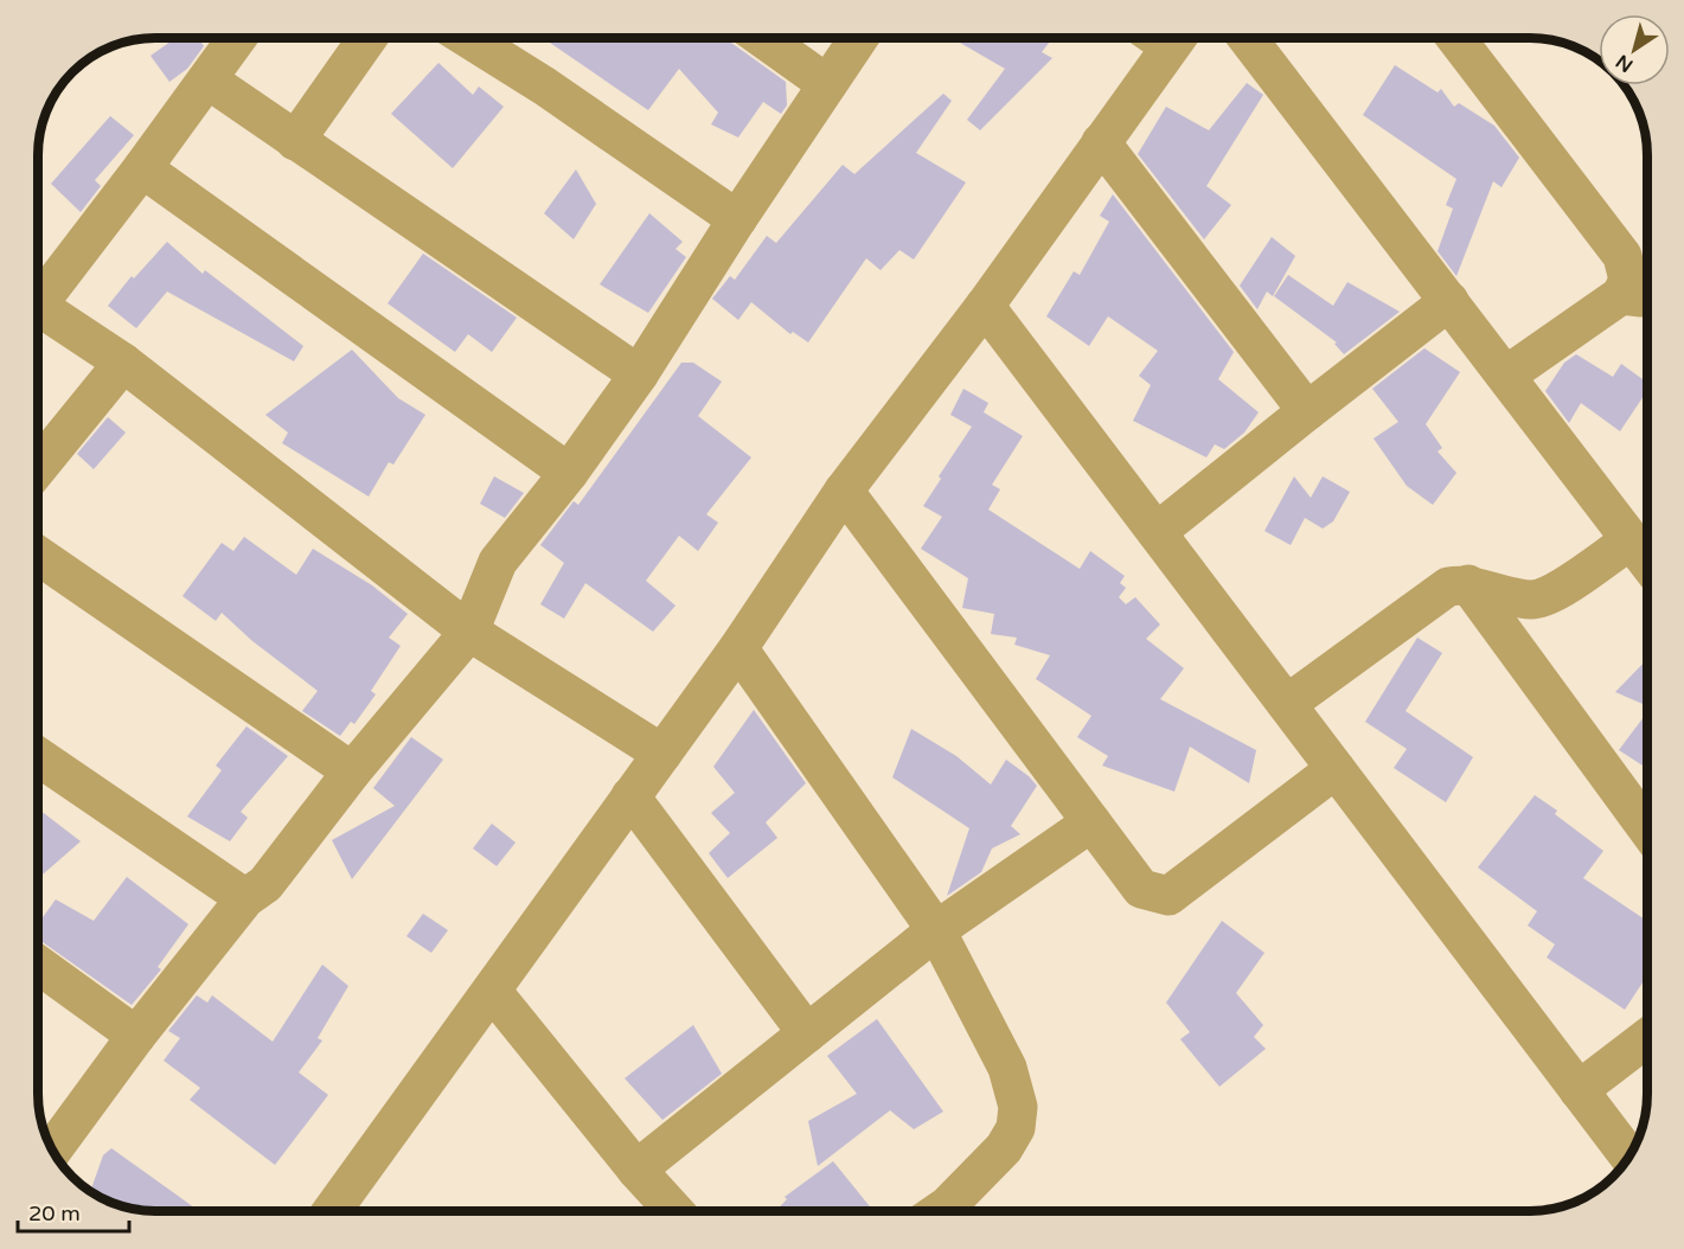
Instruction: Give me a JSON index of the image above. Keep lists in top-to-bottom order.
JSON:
{
  "scale_bar": "20 m",
  "north": "bottom left"
}
